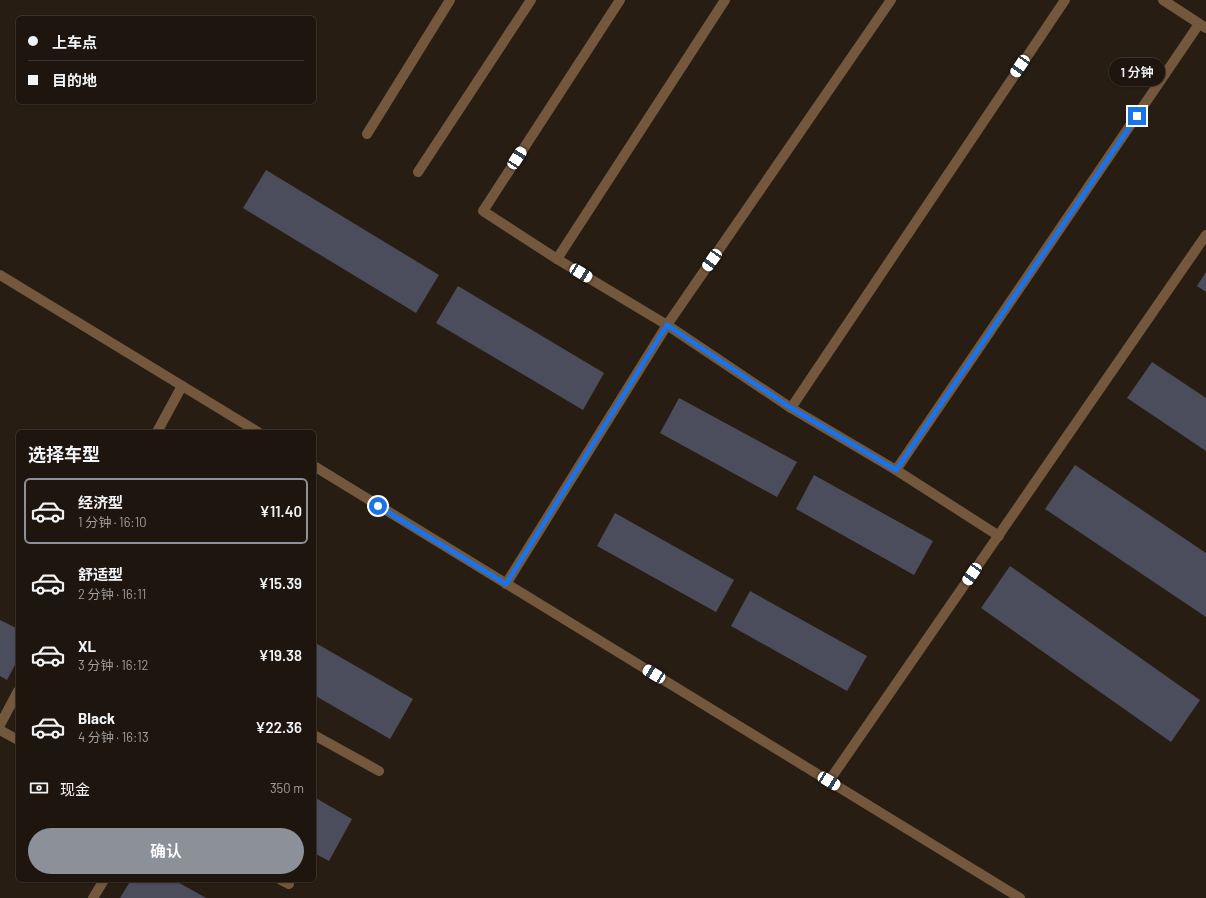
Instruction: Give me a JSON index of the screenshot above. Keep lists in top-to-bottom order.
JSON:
{
  "page": {
    "banner": ["上车点", "目的地"],
    "bubble": "1 分钟",
    "heading": "选择车型",
    "list": [
      {
        "name": "经济型",
        "note": "1 分钟 · 16:10",
        "value": "¥11.40"
      },
      {
        "name": "舒适型",
        "note": "2 分钟 · 16:11",
        "value": "¥15.39"
      },
      {
        "name": "XL",
        "note": "3 分钟 · 16:12",
        "value": "¥19.38"
      },
      {
        "name": "Black",
        "note": "4 分钟 · 16:13",
        "value": "¥22.36"
      }
    ],
    "pay": ["现金", "350 m"],
    "buttons": "确认"
  }
}
